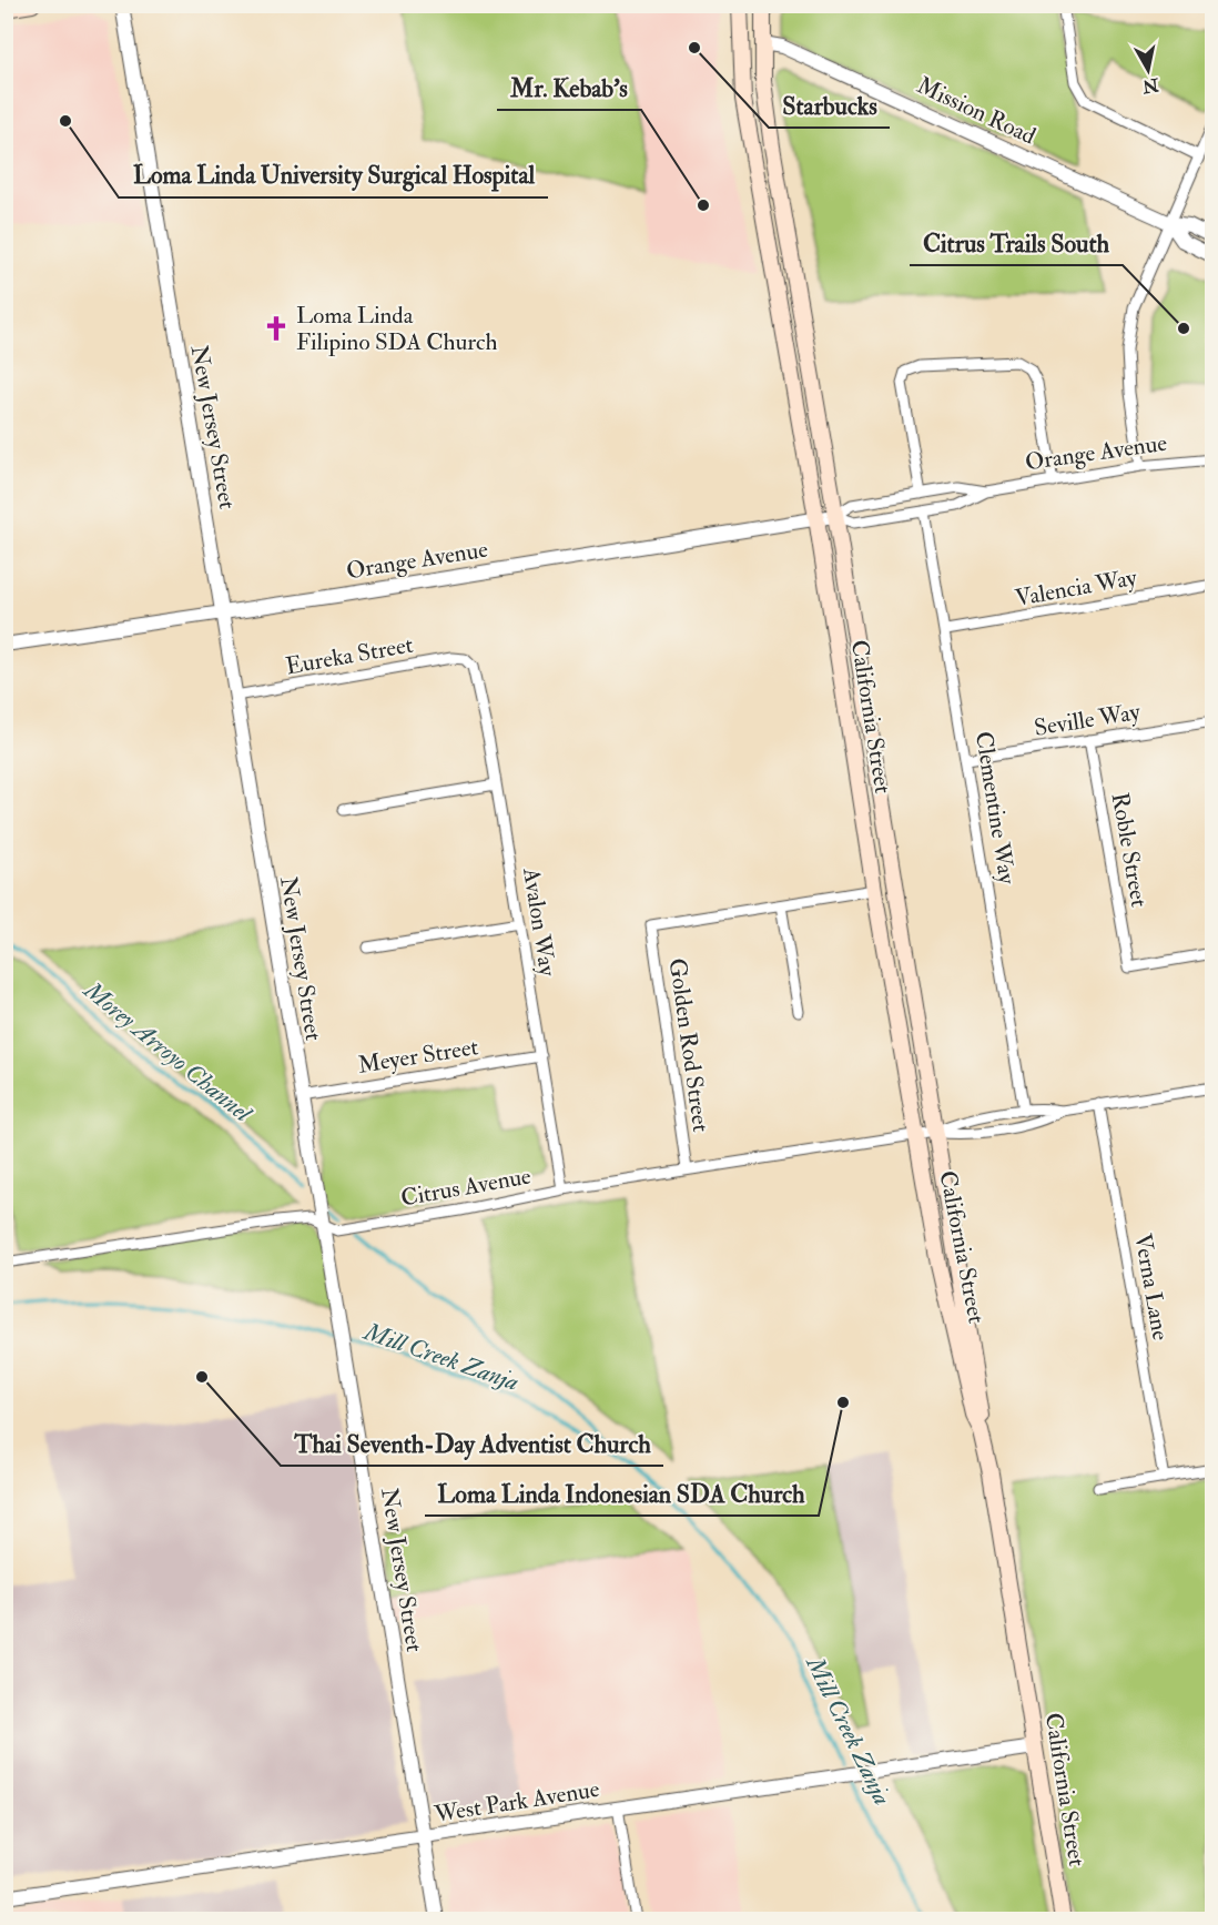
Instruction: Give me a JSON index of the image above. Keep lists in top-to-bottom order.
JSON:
{
  "streets": {
    "main road": ["California Street"],
    "street": [
      "Mission Road",
      "New Jersey Street",
      "Orange Avenue",
      "Valencia Way",
      "Eureka Street",
      "Seville Way",
      "Clementine Way",
      "Roble Street",
      "Avalon Way",
      "Golden Rod Street",
      "Meyer Street",
      "Citrus Avenue",
      "Verna Lane",
      "West Park Avenue"
    ]
  },
  "crossings": [
    ["Mission Road", "California Street"],
    ["New Jersey Street", "Orange Avenue"],
    ["New Jersey Street", "Eureka Street"],
    ["New Jersey Street", "Meyer Street"],
    ["New Jersey Street", "Citrus Avenue"],
    ["New Jersey Street", "West Park Avenue"],
    ["Orange Avenue", "California Street"],
    ["Orange Avenue", "Clementine Way"],
    ["Valencia Way", "Clementine Way"],
    ["Eureka Street", "Avalon Way"],
    ["California Street", "Citrus Avenue"],
    ["California Street", "West Park Avenue"],
    ["Seville Way", "Clementine Way"],
    ["Seville Way", "Roble Street"],
    ["Clementine Way", "Citrus Avenue"],
    ["Avalon Way", "Meyer Street"],
    ["Avalon Way", "Citrus Avenue"],
    ["Golden Rod Street", "Citrus Avenue"],
    ["Citrus Avenue", "Verna Lane"]
  ],
  "water": ["Morey Arroyo Channel", "Mill Creek Zanja"],
  "places": {
    "other": [
      "Starbucks",
      "Loma Linda University Surgical Hospital",
      "Mr. Kebab's",
      "Citrus Trails South",
      "Thai Seventh-Day Adventist Church",
      "Loma Linda Indonesian SDA Church"
    ],
    "church": ["Loma Linda Filipino SDA Church"]
  },
  "north": "bottom"
}
